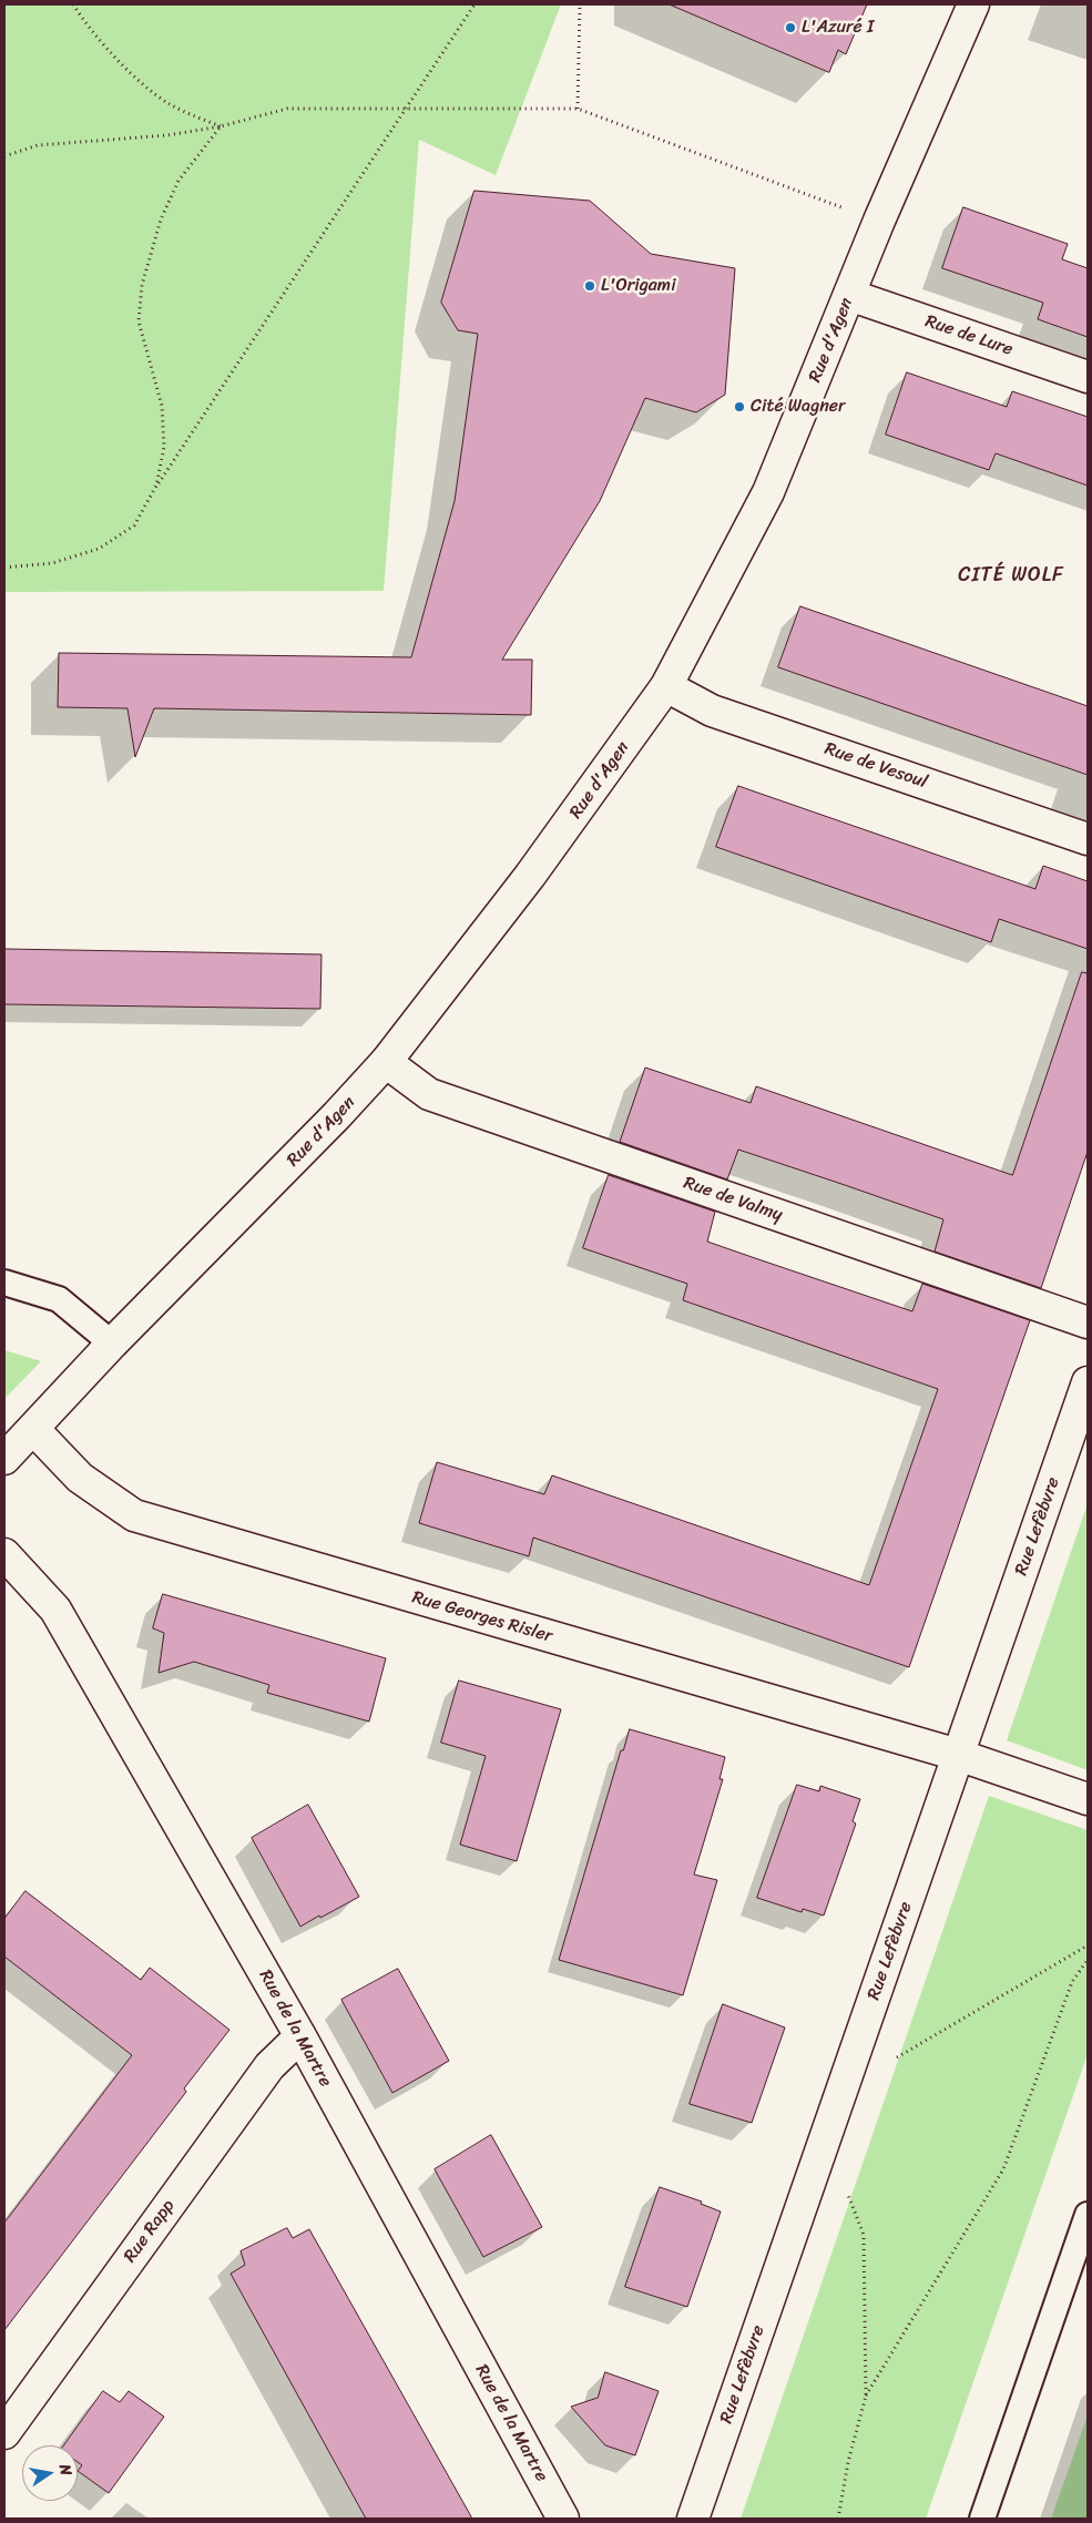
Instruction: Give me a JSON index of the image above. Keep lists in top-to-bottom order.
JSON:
{
  "streets": {
    "street": [
      "Rue de Lure",
      "Rue d'Agen",
      "Rue de Vesoul",
      "Rue de Valmy",
      "Rue Lefèbvre",
      "Rue Georges Risler",
      "Rue de la Martre",
      "Rue Rapp"
    ]
  },
  "crossings": [
    ["Rue de Lure", "Rue d'Agen"],
    ["Rue d'Agen", "Rue de Vesoul"],
    ["Rue d'Agen", "Rue de Valmy"],
    ["Rue d'Agen", "Rue Georges Risler"],
    ["Rue Lefèbvre", "Rue Georges Risler"],
    ["Rue de la Martre", "Rue Rapp"]
  ],
  "districts": ["CITÉ WOLF"],
  "places": ["L'Azuré I", "L'Origami", "Cité Wagner"],
  "north": "right"
}
